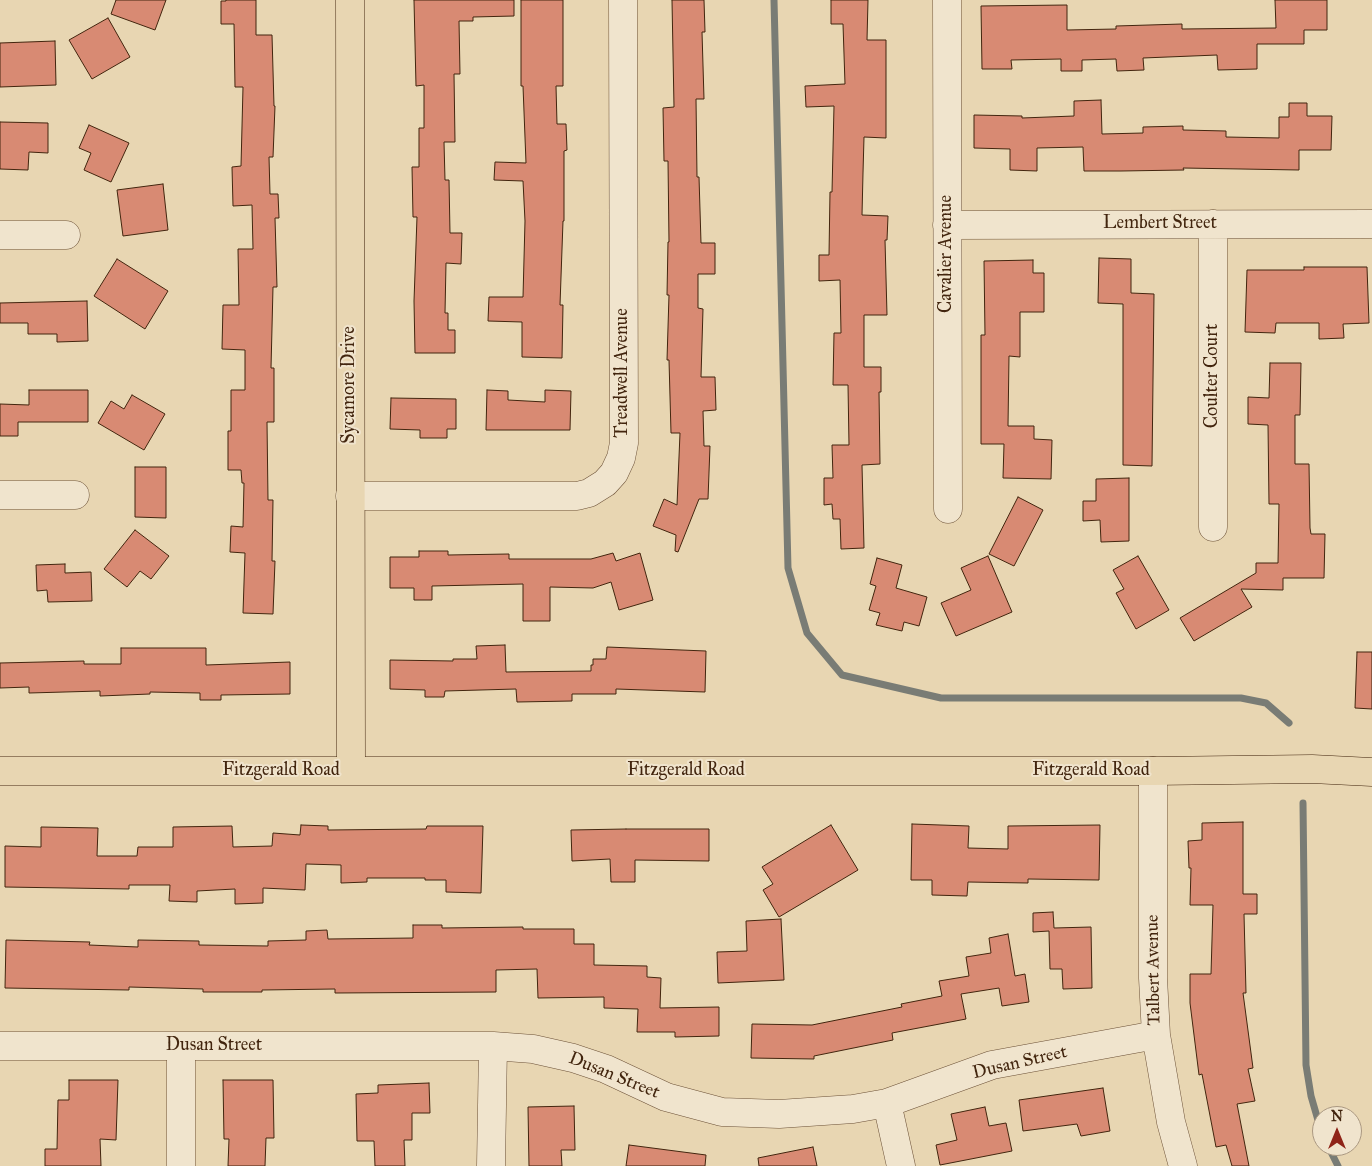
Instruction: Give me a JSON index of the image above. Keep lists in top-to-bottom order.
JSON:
{
  "streets": {
    "main road": ["Sycamore Drive", "Fitzgerald Road"],
    "street": [
      "Lembert Street",
      "Cavalier Avenue",
      "Treadwell Avenue",
      "Coulter Court",
      "Talbert Avenue",
      "Dusan Street"
    ]
  },
  "crossings": [
    ["Lembert Street", "Cavalier Avenue"],
    ["Lembert Street", "Coulter Court"],
    ["Treadwell Avenue", "Sycamore Drive"],
    ["Sycamore Drive", "Fitzgerald Road"],
    ["Fitzgerald Road", "Talbert Avenue"],
    ["Talbert Avenue", "Dusan Street"]
  ],
  "north": "top"
}
